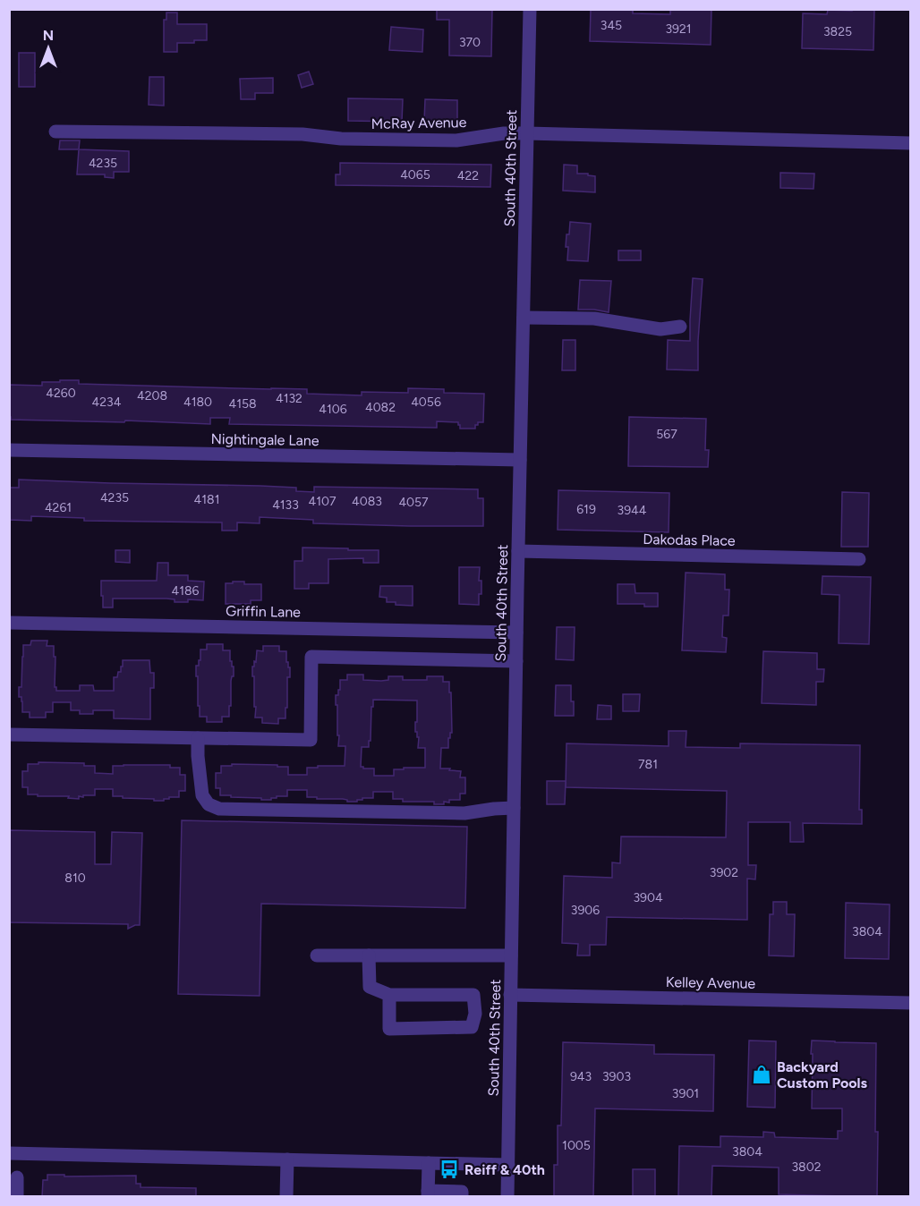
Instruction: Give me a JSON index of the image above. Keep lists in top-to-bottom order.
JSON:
{
  "streets": {
    "street": [
      "McRay Avenue",
      "South 40th Street",
      "Nightingale Lane",
      "Dakodas Place",
      "Griffin Lane",
      "Kelley Avenue"
    ]
  },
  "crossings": [
    ["McRay Avenue", "South 40th Street"],
    ["South 40th Street", "Nightingale Lane"],
    ["South 40th Street", "Dakodas Place"],
    ["South 40th Street", "Griffin Lane"],
    ["South 40th Street", "Kelley Avenue"]
  ],
  "places": {
    "shop": ["Backyard Custom Pools"],
    "bus stop": ["Reiff & 40th"]
  },
  "house_numbers": [
    "345",
    "3921",
    "3825",
    "370",
    "4235",
    "4065",
    "422",
    "4260",
    "4208",
    "4132",
    "4234",
    "4180",
    "4056",
    "4158",
    "4082",
    "4106",
    "567",
    "4235",
    "4181",
    "4107",
    "4083",
    "4057",
    "4133",
    "4261",
    "619",
    "3944",
    "4186",
    "781",
    "3902",
    "810",
    "3904",
    "3906",
    "3804",
    "943",
    "3903",
    "3901",
    "1005",
    "3804",
    "3802"
  ],
  "north": "top"
}
